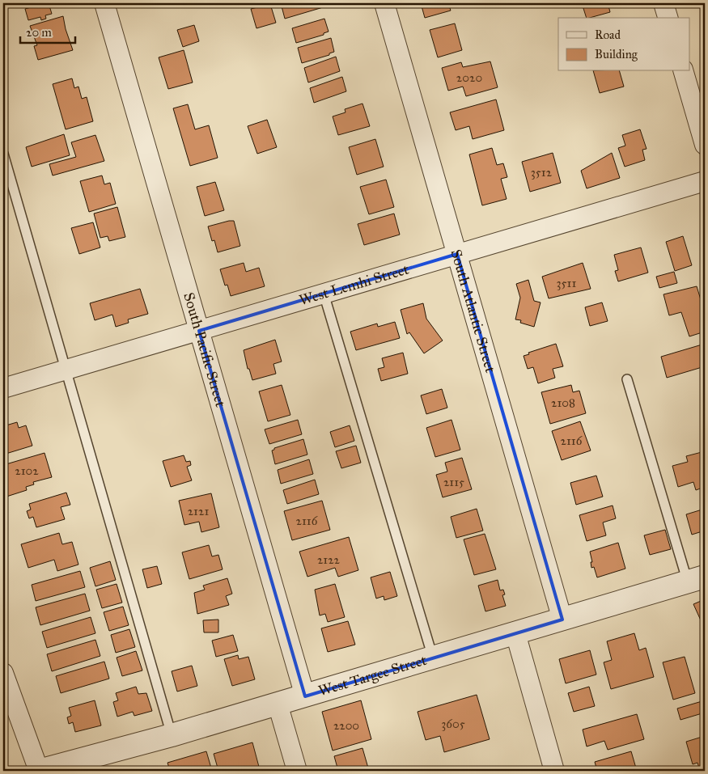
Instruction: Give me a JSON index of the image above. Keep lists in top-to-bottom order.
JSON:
{
  "streets": {
    "street": [
      "West Lemhi Street",
      "South Atlantic Street",
      "South Pacific Street",
      "West Targee Street"
    ]
  },
  "crossings": [
    ["West Lemhi Street", "South Atlantic Street"],
    ["West Lemhi Street", "South Pacific Street"],
    ["South Atlantic Street", "West Targee Street"],
    ["South Pacific Street", "West Targee Street"]
  ],
  "house_numbers": [
    "2020",
    "3512",
    "3511",
    "2108",
    "2116",
    "2102",
    "2115",
    "2121",
    "2116",
    "2122",
    "3605",
    "2200"
  ],
  "legend": ["Road", "Building"],
  "scale_bar": "20 m"
}
